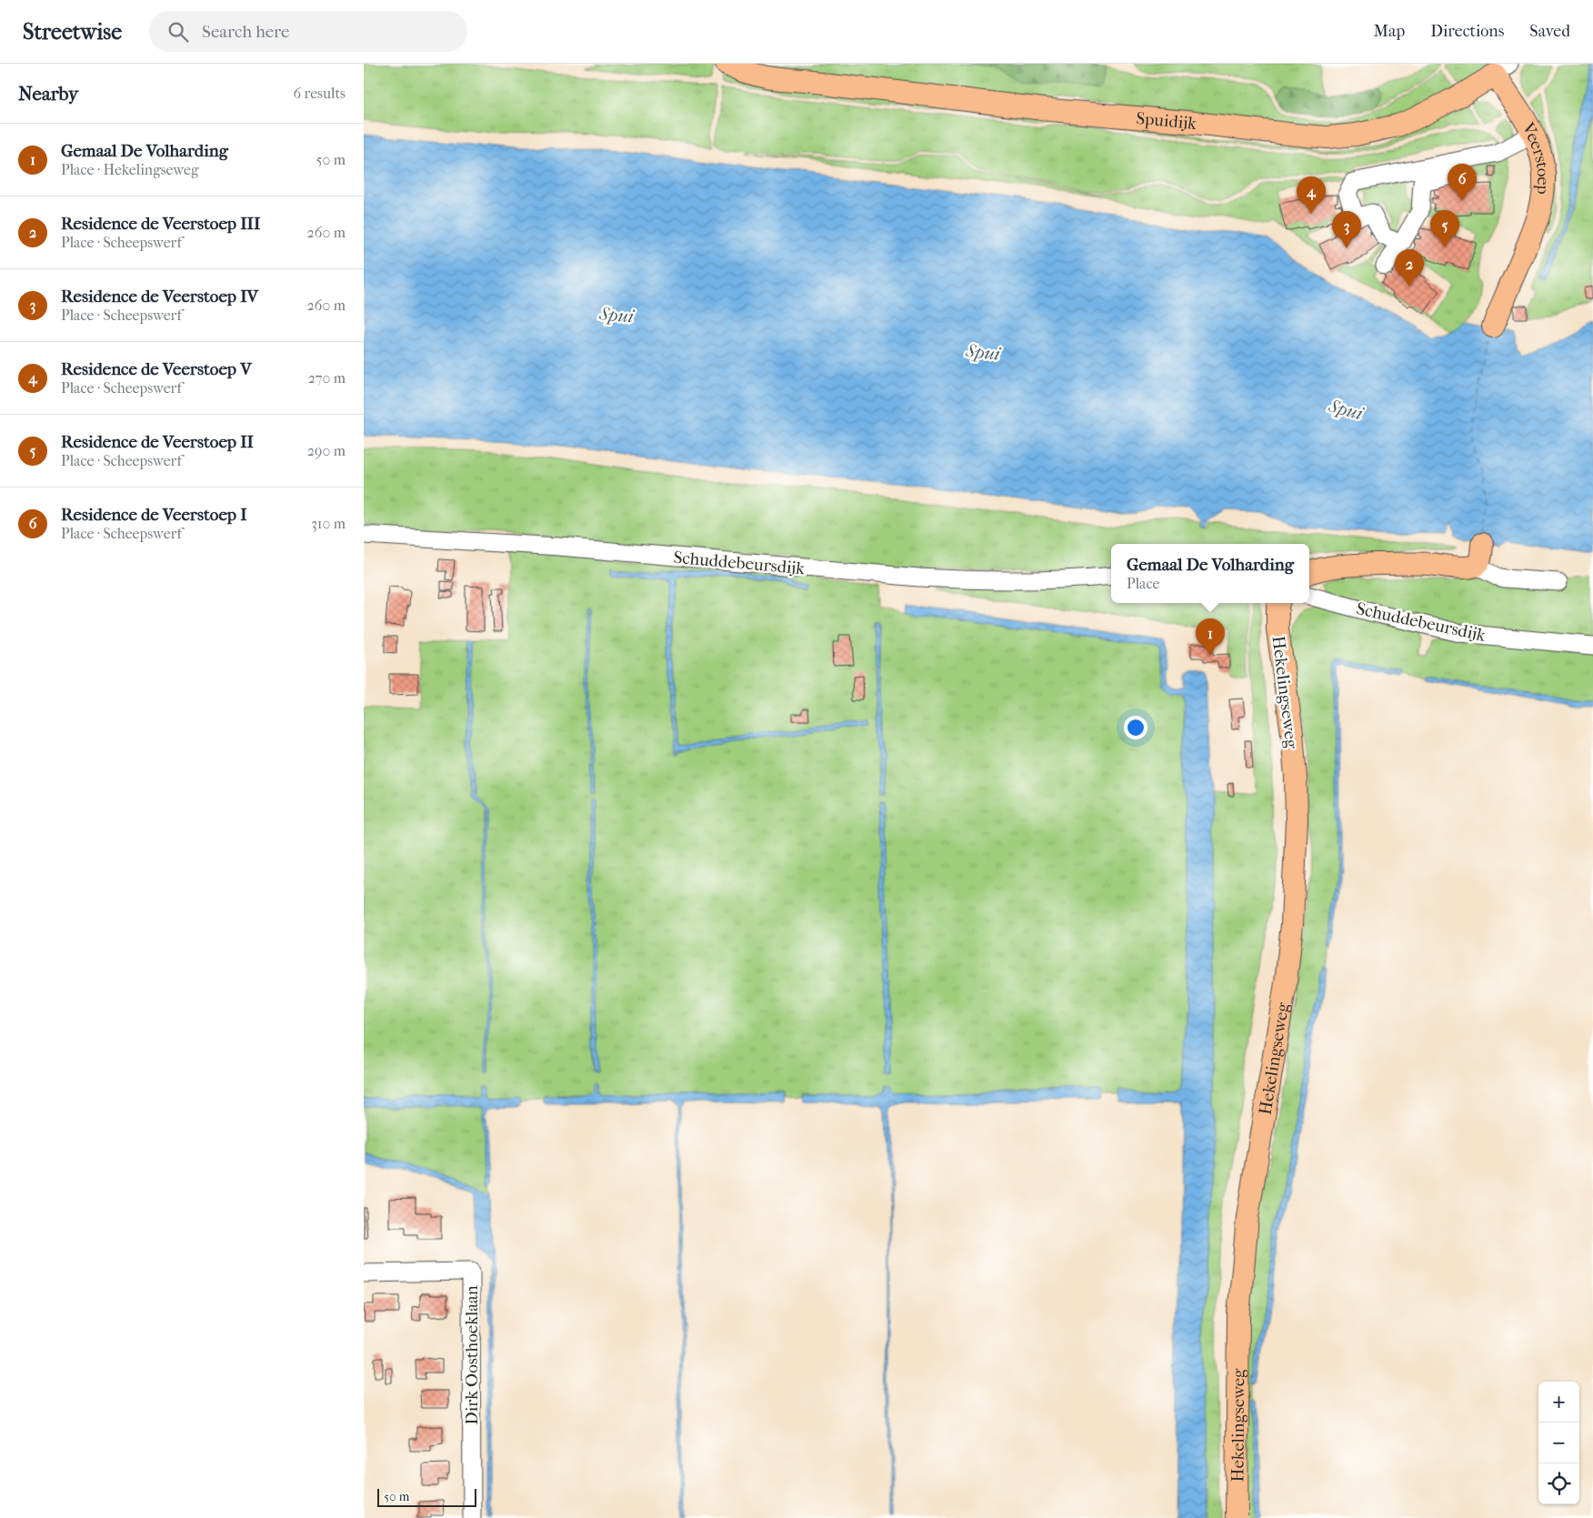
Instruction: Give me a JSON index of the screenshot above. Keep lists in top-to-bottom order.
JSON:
{
  "streets": {
    "main road": ["Spuidijk", "Veerstoep", "Hekelingseweg"],
    "street": ["Schuddebeursdijk", "Dirk Oosthoeklaan"]
  },
  "crossings": [
    ["Spuidijk", "Veerstoep"]
  ],
  "water": ["Spui"],
  "scale_bar": "50 m",
  "page": {
    "header": "Streetwise",
    "search": "Search here",
    "nav": ["Map", "Directions", "Saved"],
    "heading": ["Nearby", "6 results"],
    "list": [
      {
        "mark": "1",
        "name": "Gemaal De Volharding",
        "note": "Place · Hekelingseweg",
        "value": "50 m"
      },
      {
        "mark": "2",
        "name": "Residence de Veerstoep III",
        "note": "Place · Scheepswerf",
        "value": "260 m"
      },
      {
        "mark": "3",
        "name": "Residence de Veerstoep IV",
        "note": "Place · Scheepswerf",
        "value": "260 m"
      },
      {
        "mark": "4",
        "name": "Residence de Veerstoep V",
        "note": "Place · Scheepswerf",
        "value": "270 m"
      },
      {
        "mark": "5",
        "name": "Residence de Veerstoep II",
        "note": "Place · Scheepswerf",
        "value": "290 m"
      },
      {
        "mark": "6",
        "name": "Residence de Veerstoep I",
        "note": "Place · Scheepswerf",
        "value": "310 m"
      }
    ],
    "pins": [
      "6",
      "4",
      "5",
      "3",
      "2",
      "1"
    ],
    "popup": ["Gemaal De Volharding", "Place"],
    "map_buttons": ["+", "−"],
    "scale": "50 m"
  }
}
